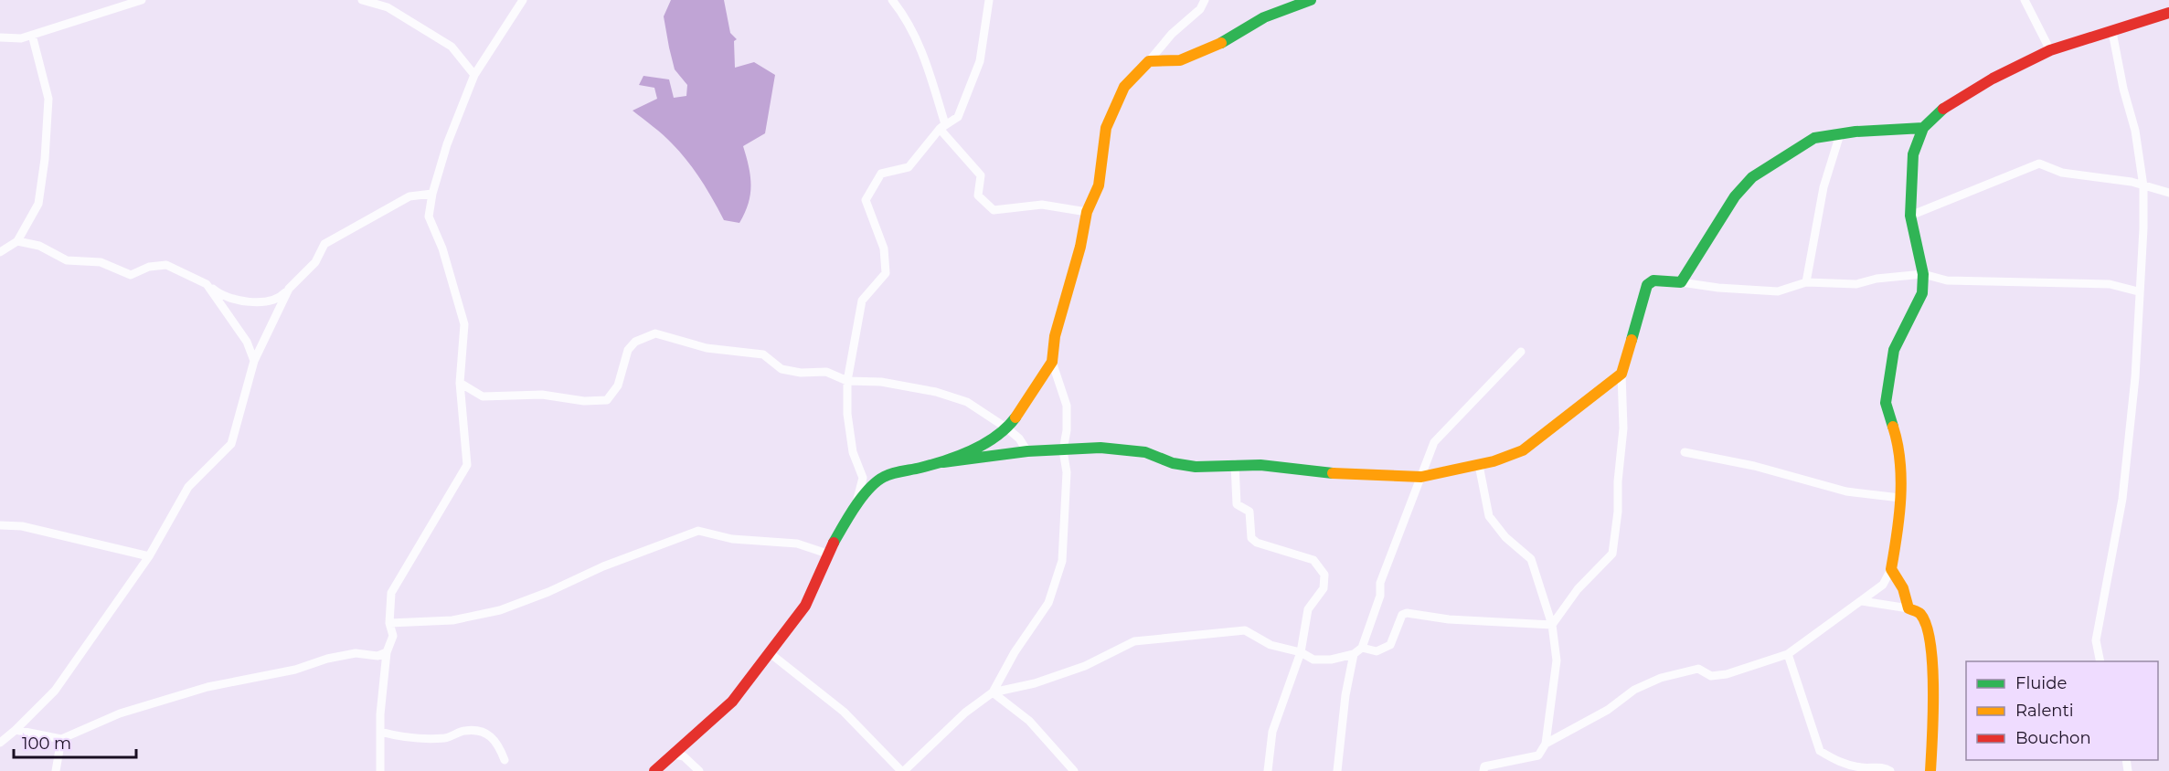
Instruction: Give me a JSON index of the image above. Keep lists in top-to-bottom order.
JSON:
{
  "legend": ["Fluide", "Ralenti", "Bouchon"],
  "scale_bar": "100 m"
}
